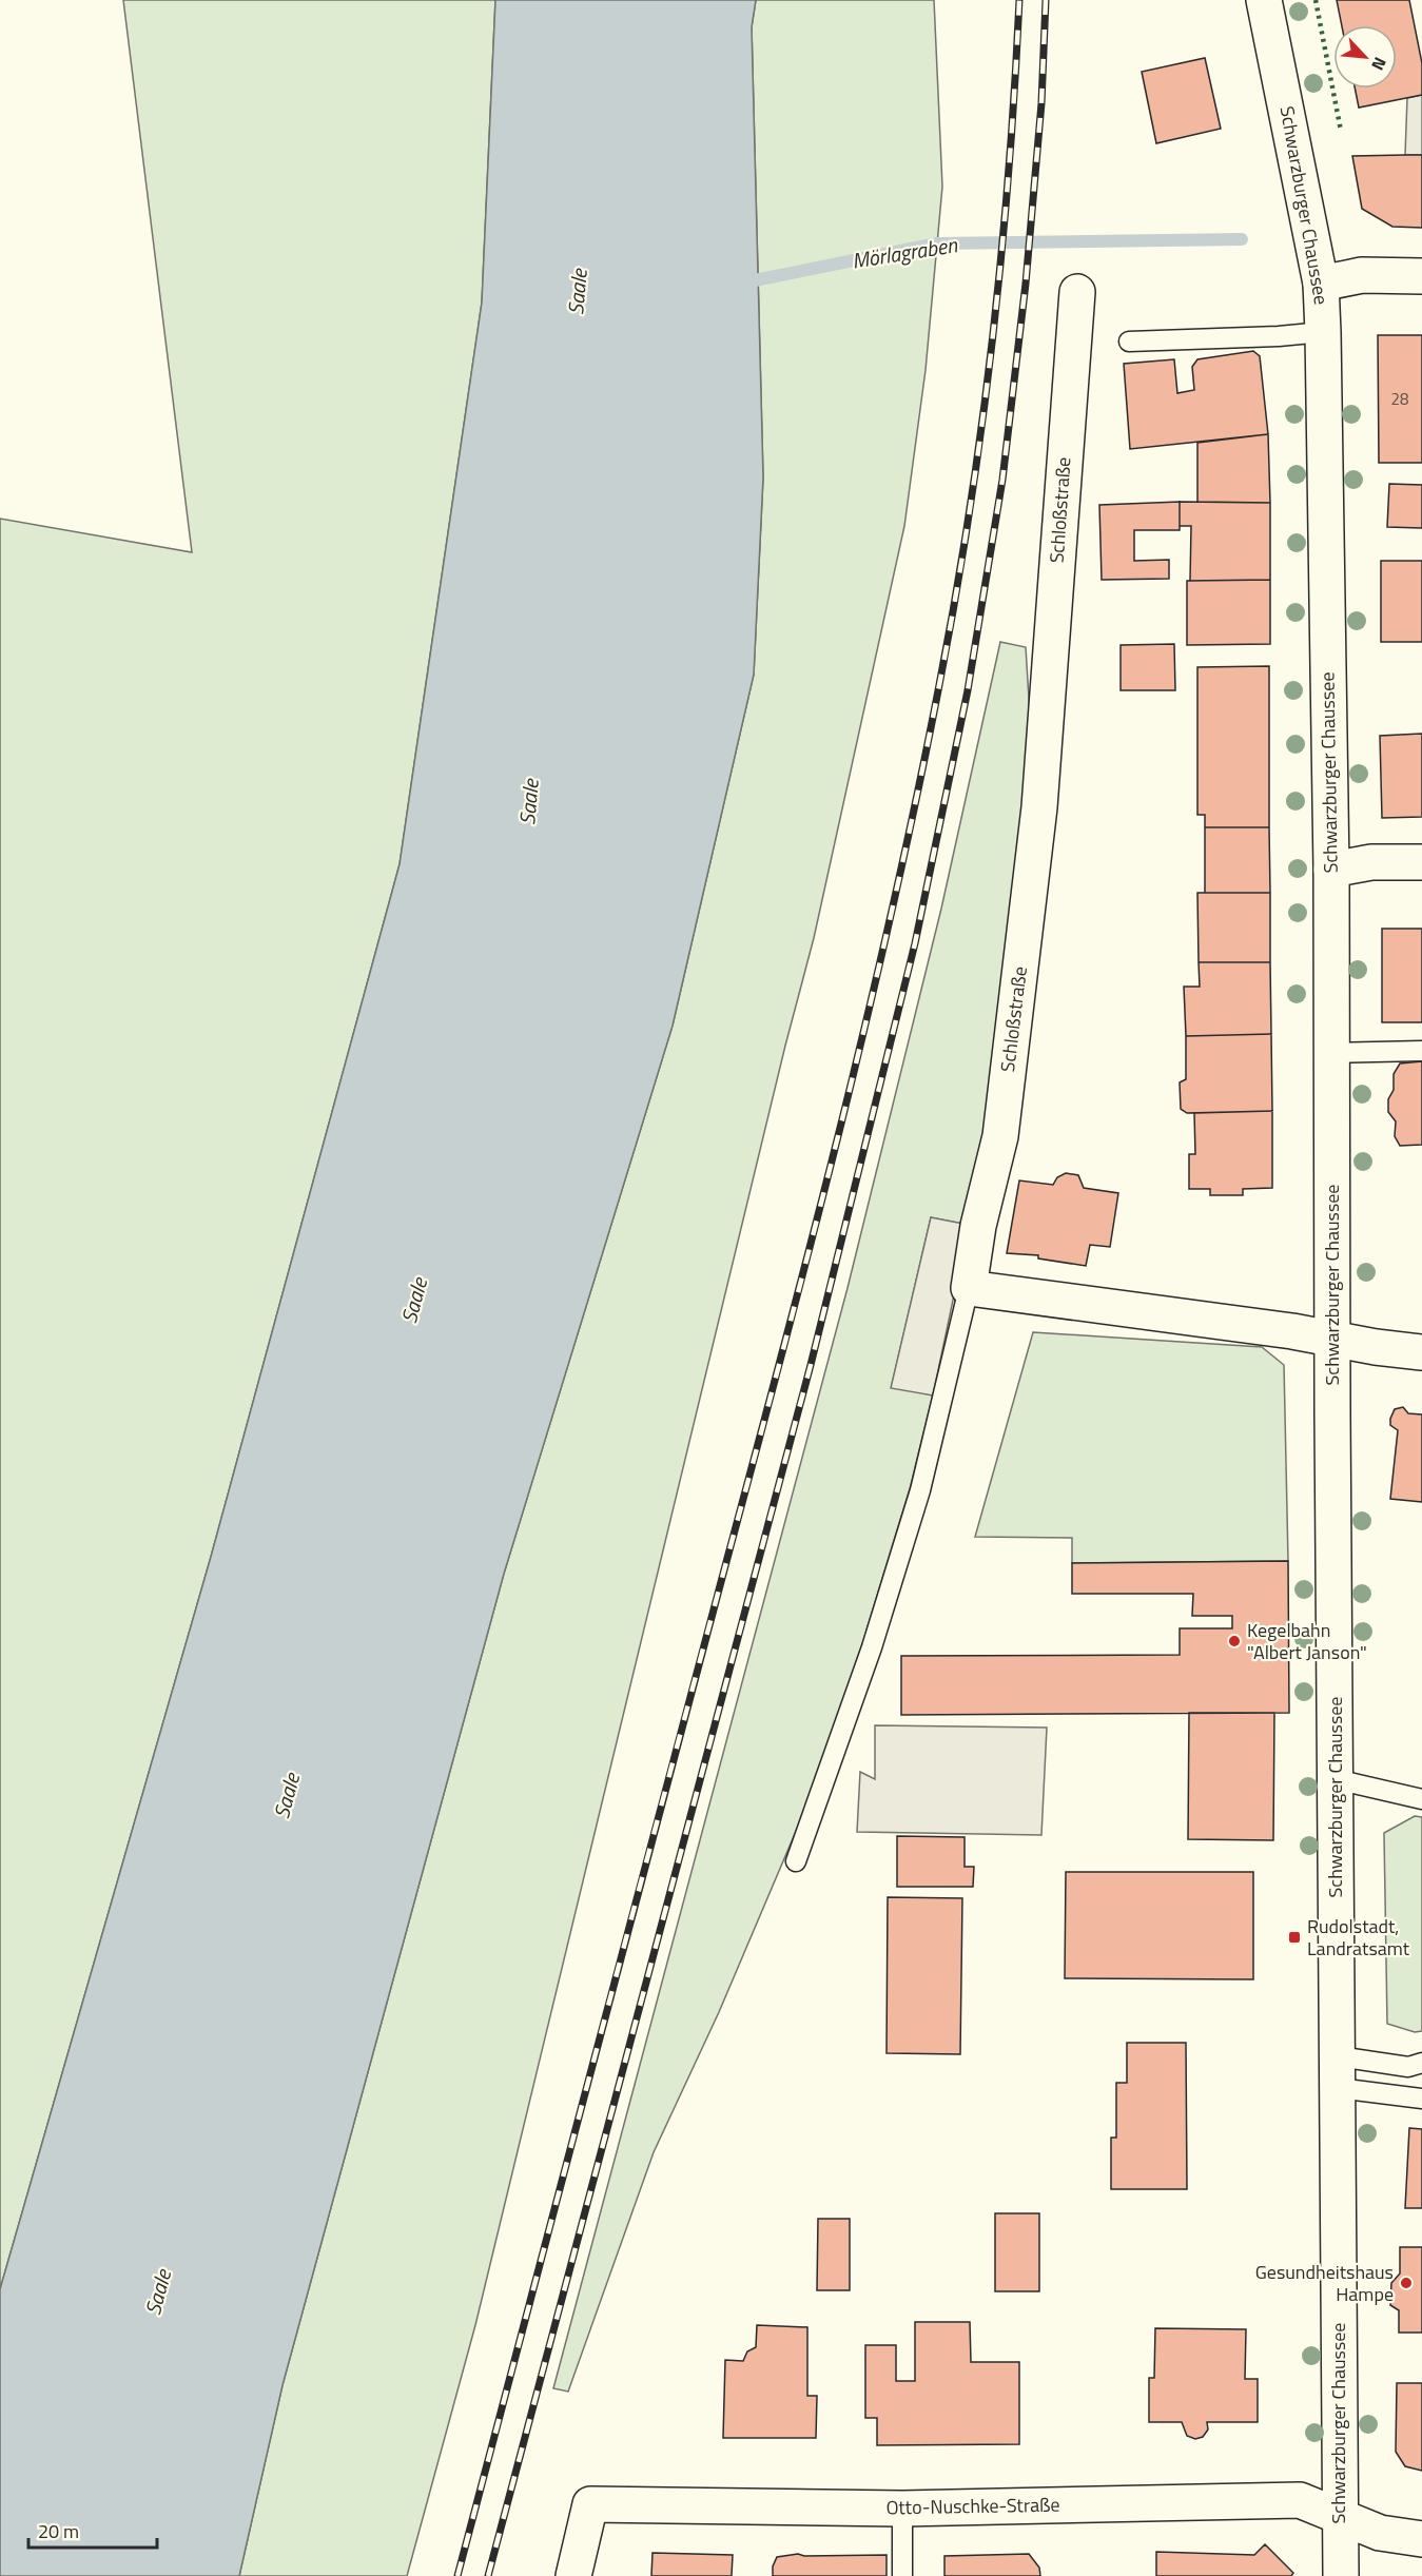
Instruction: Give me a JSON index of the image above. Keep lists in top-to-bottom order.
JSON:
{
  "streets": {
    "main road": ["Schwarzburger Chaussee", "Schloßstraße", "Otto-Nuschke-Straße"]
  },
  "crossings": [
    ["Schwarzburger Chaussee", "Otto-Nuschke-Straße"]
  ],
  "water": ["Mörlagraben", "Saale"],
  "places": {
    "other": ["Kegelbahn \"Albert Janson\"", "Gesundheitshaus Hampe"],
    "transit": ["Rudolstadt, Landratsamt"]
  },
  "house_numbers": ["28"],
  "scale_bar": "20 m",
  "north": "bottom right"
}
